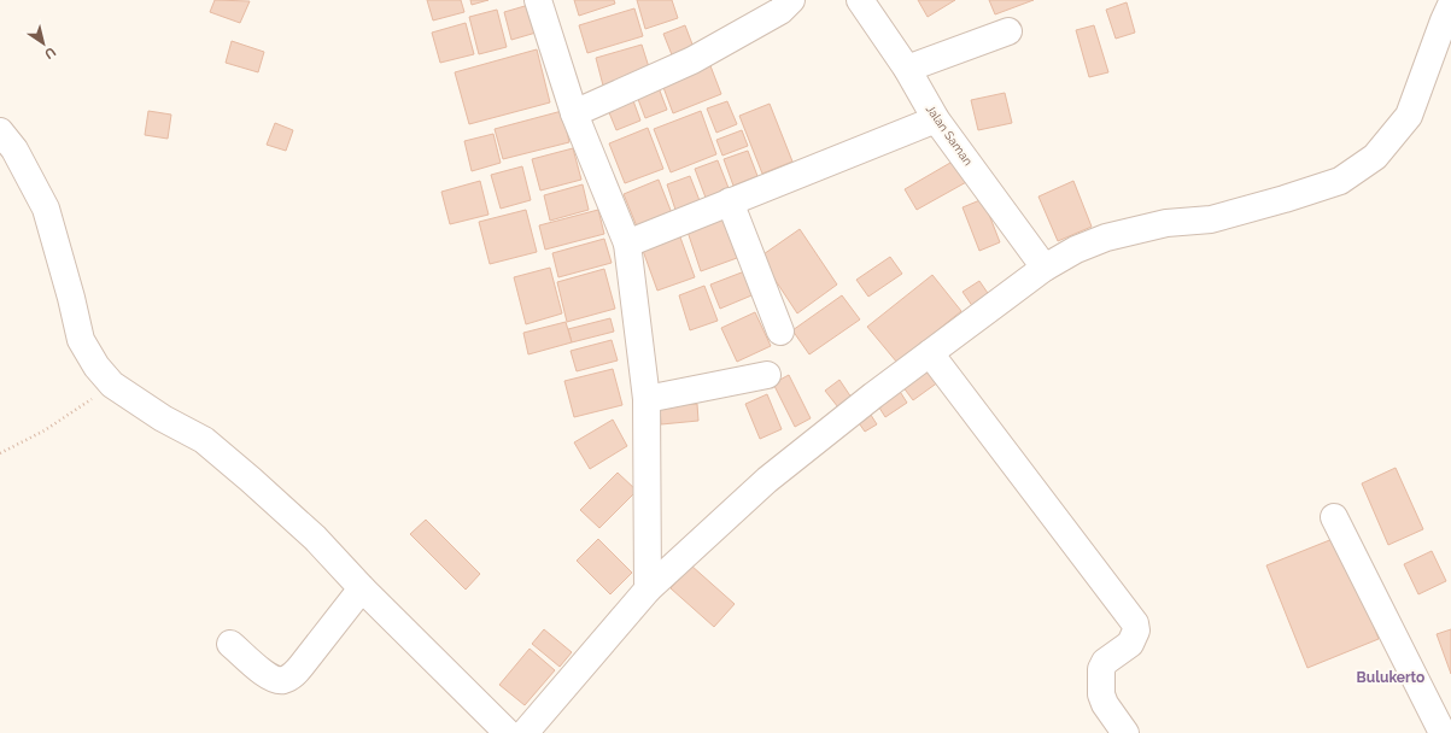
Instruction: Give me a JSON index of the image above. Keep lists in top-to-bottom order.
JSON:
{
  "streets": {
    "street": ["Jalan Saman"]
  },
  "districts": ["Bulukerto"],
  "north": "bottom right"
}
